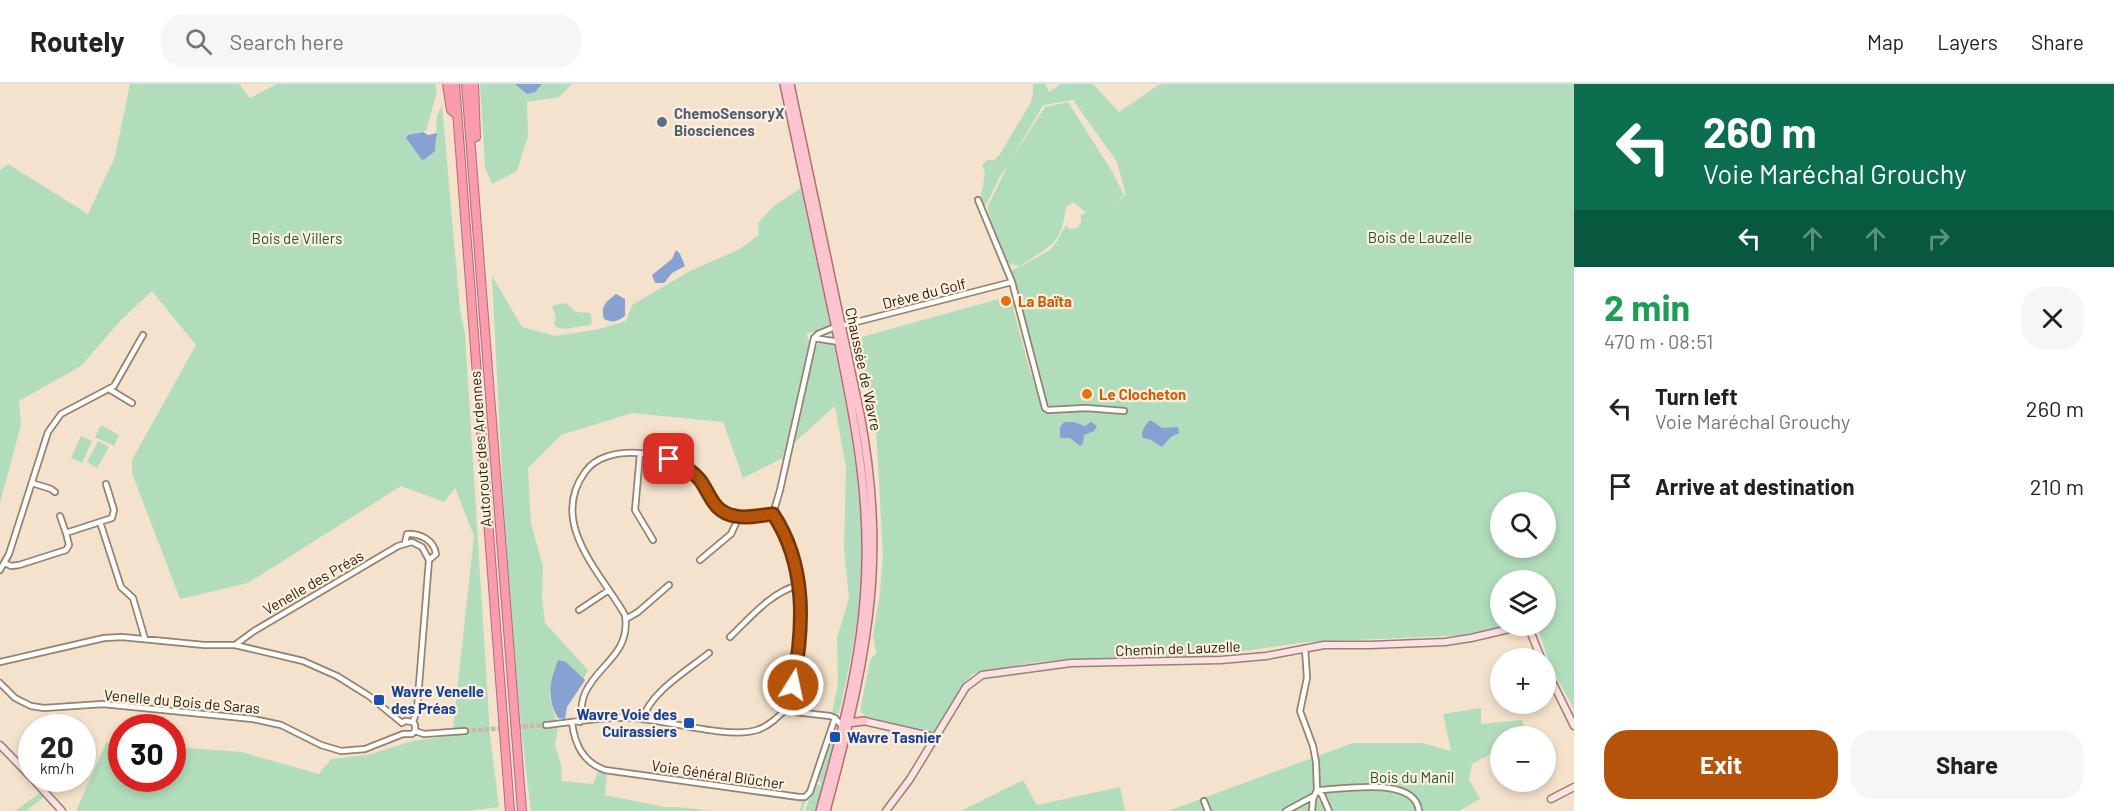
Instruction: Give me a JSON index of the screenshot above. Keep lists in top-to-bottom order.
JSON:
{
  "streets": {
    "highway": ["Autoroute des Ardennes"],
    "main road": ["Chaussée de Wavre"],
    "street": [
      "Drève du Golf",
      "Venelle des Préas",
      "Chemin de Lauzelle",
      "Venelle du Bois de Saras",
      "Voie Général Blücher"
    ]
  },
  "crossings": [
    ["Drève du Golf", "Chaussée de Wavre"],
    ["Venelle des Préas", "Venelle du Bois de Saras"]
  ],
  "parks": ["Bois de Lauzelle", "Bois de Villers", "Bois du Manil"],
  "places": {
    "other": ["ChemoSensoryX Biosciences", "La Baïta", "Le Clocheton"],
    "transit": ["Wavre Venelle des Préas", "Wavre Voie des Cuirassiers", "Wavre Tasnier"]
  },
  "page": {
    "header": "Routely",
    "search": "Search here",
    "nav": ["Map", "Layers", "Share"],
    "turn": ["260 m", "Voie Maréchal Grouchy"],
    "heading": ["2 min", "470 m · 08:51"],
    "list": [
      {
        "name": "Turn left",
        "note": "Voie Maréchal Grouchy",
        "value": "260 m"
      },
      {
        "name": "Arrive at destination",
        "value": "210 m"
      }
    ],
    "map_buttons": ["+", "−"],
    "speed": "20 km/h",
    "limit": "30",
    "buttons": ["Exit", "Share"]
  }
}
